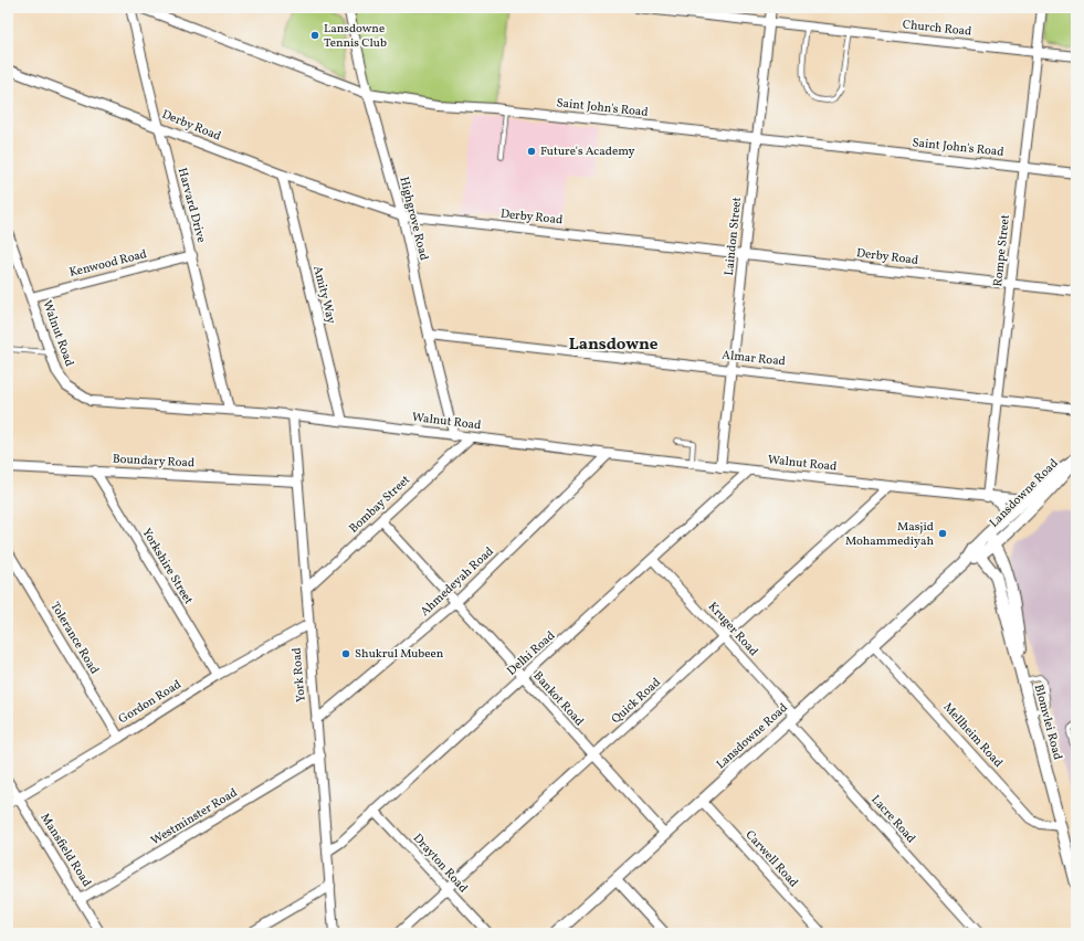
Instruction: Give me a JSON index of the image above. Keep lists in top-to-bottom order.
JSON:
{
  "streets": {
    "street": [
      "Church Road",
      "Saint John's Road",
      "Derby Road",
      "Harvard Drive",
      "Highgrove Road",
      "Laindon Street",
      "Rompe Street",
      "Kenwood Road",
      "Amity Way",
      "Walnut Road",
      "Almar Road",
      "Boundary Road",
      "Lansdowne Road",
      "Bombay Street",
      "Yorkshire Street",
      "Ahmedeyah Road",
      "Kruger Road",
      "Tolerance Road",
      "Delhi Road",
      "York Road",
      "Bankot Road",
      "Quick Road",
      "Gordon Road",
      "Blomvlei Road",
      "Mellheim Road",
      "Westminster Road",
      "Lacre Road",
      "Mansfield Road",
      "Carwell Road",
      "Drayton Road"
    ]
  },
  "crossings": [
    ["Church Road", "Laindon Street"],
    ["Church Road", "Rompe Street"],
    ["Saint John's Road", "Highgrove Road"],
    ["Saint John's Road", "Laindon Street"],
    ["Saint John's Road", "Rompe Street"],
    ["Derby Road", "Harvard Drive"],
    ["Derby Road", "Highgrove Road"],
    ["Derby Road", "Laindon Street"],
    ["Derby Road", "Rompe Street"],
    ["Derby Road", "Amity Way"],
    ["Harvard Drive", "Kenwood Road"],
    ["Harvard Drive", "Walnut Road"],
    ["Highgrove Road", "Walnut Road"],
    ["Highgrove Road", "Almar Road"],
    ["Laindon Street", "Walnut Road"],
    ["Laindon Street", "Almar Road"],
    ["Rompe Street", "Walnut Road"],
    ["Rompe Street", "Almar Road"],
    ["Kenwood Road", "Walnut Road"],
    ["Amity Way", "Walnut Road"],
    ["Walnut Road", "Lansdowne Road"],
    ["Walnut Road", "Bombay Street"],
    ["Walnut Road", "Ahmedeyah Road"],
    ["Walnut Road", "Delhi Road"],
    ["Walnut Road", "York Road"],
    ["Walnut Road", "Quick Road"],
    ["Boundary Road", "Yorkshire Street"],
    ["Boundary Road", "York Road"],
    ["Lansdowne Road", "Kruger Road"],
    ["Lansdowne Road", "Bankot Road"],
    ["Lansdowne Road", "Blomvlei Road"],
    ["Lansdowne Road", "Mellheim Road"],
    ["Lansdowne Road", "Lacre Road"],
    ["Lansdowne Road", "Carwell Road"],
    ["Bombay Street", "York Road"],
    ["Bombay Street", "Bankot Road"],
    ["Yorkshire Street", "Gordon Road"],
    ["Ahmedeyah Road", "York Road"],
    ["Ahmedeyah Road", "Bankot Road"],
    ["Kruger Road", "Delhi Road"],
    ["Kruger Road", "Quick Road"],
    ["Kruger Road", "Lacre Road"],
    ["Tolerance Road", "Gordon Road"],
    ["Delhi Road", "York Road"],
    ["Delhi Road", "Bankot Road"],
    ["Delhi Road", "Drayton Road"],
    ["York Road", "Gordon Road"],
    ["York Road", "Westminster Road"],
    ["Bankot Road", "Quick Road"],
    ["Quick Road", "Drayton Road"],
    ["Gordon Road", "Mansfield Road"],
    ["Blomvlei Road", "Mellheim Road"],
    ["Westminster Road", "Mansfield Road"]
  ],
  "districts": ["Lansdowne"],
  "places": [
    "Lansdowne Tennis Club",
    "Future's Academy",
    "Masjid Mohammediyah",
    "Shukrul Mubeen"
  ]
}
